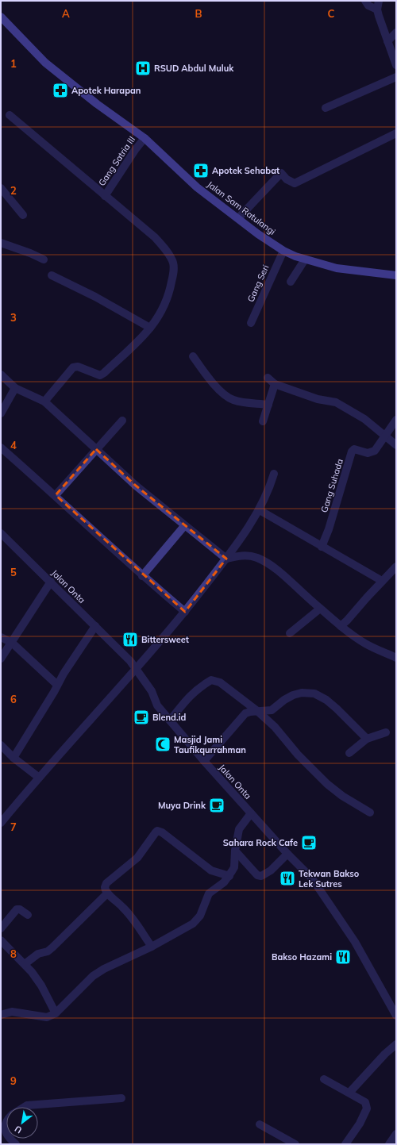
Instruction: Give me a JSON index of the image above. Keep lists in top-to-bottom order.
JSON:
{
  "streets": {
    "street": [
      "Gang Satria III",
      "Jalan Sam Ratulangi",
      "Gang Seri",
      "Gang Suhada",
      "Jalan Onta"
    ]
  },
  "crossings": [
    ["Gang Satria III", "Jalan Sam Ratulangi"],
    ["Jalan Sam Ratulangi", "Gang Seri"]
  ],
  "places": {
    "hospital": ["RSUD Abdul Muluk"],
    "pharmacy": ["Apotek Harapan", "Apotek Sehabat"],
    "restaurant": ["Bittersweet", "Tekwan Bakso Lek Sutres", "Bakso Hazami"],
    "cafe": ["Blend.id", "Muya Drink", "Sahara Rock Cafe"],
    "mosque": ["Masjid Jami Taufikqurrahman"]
  },
  "north": "bottom left",
  "grid": {
    "columns": ["A", "B", "C"],
    "rows": [
      "1",
      "2",
      "3",
      "4",
      "5",
      "6",
      "7",
      "8",
      "9"
    ]
  }
}
